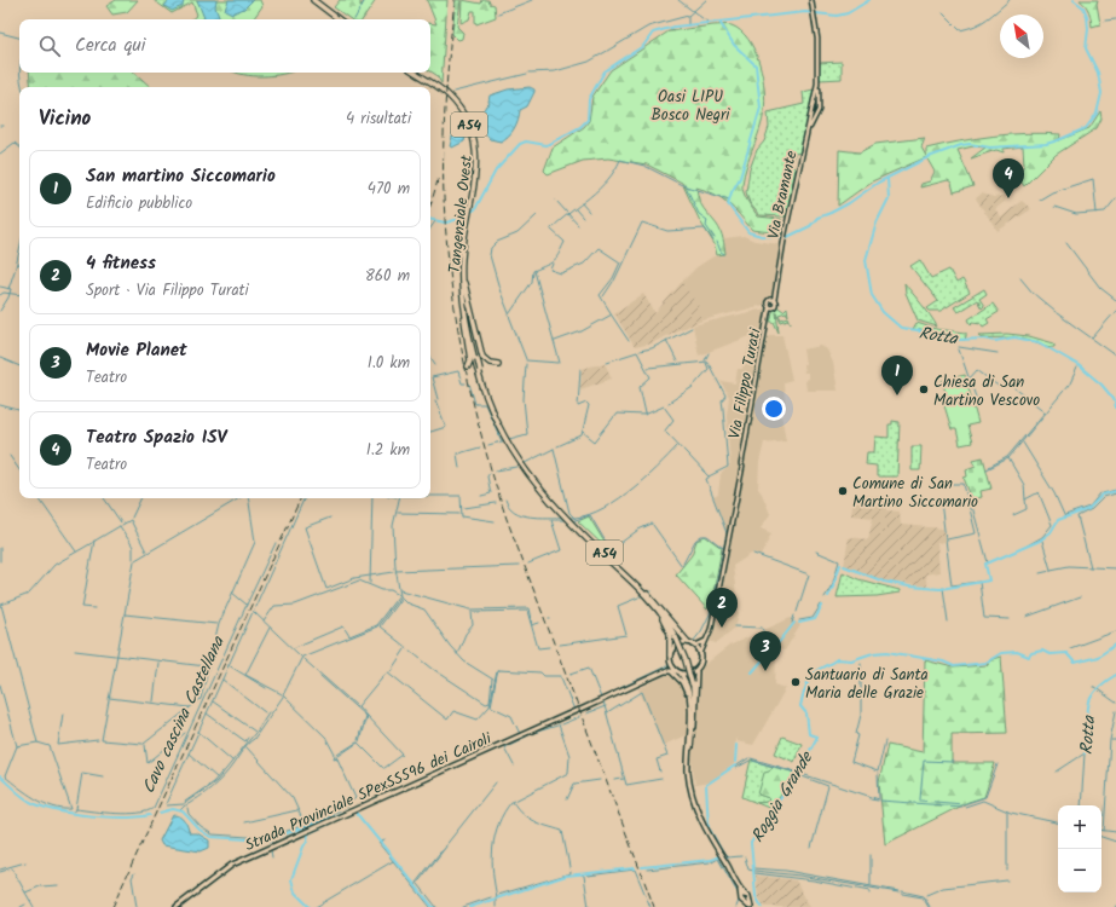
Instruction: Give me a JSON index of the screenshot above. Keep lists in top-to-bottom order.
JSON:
{
  "streets": {
    "highway": ["A54", "Tangenziale Ovest"],
    "main road": ["Via Bramante", "Via Filippo Turati", "Strada Provinciale SPexSS596 dei Cairoli"]
  },
  "crossings": [
    ["A54", "Tangenziale Ovest"],
    ["Via Filippo Turati", "Strada Provinciale SPexSS596 dei Cairoli"]
  ],
  "water": ["Rotta", "Cavo cascina Castellana", "Roggia Grande"],
  "parks": ["Oasi LIPU Bosco Negri"],
  "places": ["Chiesa di San Martino Vescovo", "Comune di San Martino Siccomario", "Santuario di Santa Maria delle Grazie"],
  "north": "top left",
  "page": {
    "search": "Cerca qui",
    "heading": ["Vicino", "4 risultati"],
    "list": [
      {
        "mark": "1",
        "name": "San martino Siccomario",
        "note": "Edificio pubblico",
        "value": "470 m"
      },
      {
        "mark": "2",
        "name": "4 fitness",
        "note": "Sport · Via Filippo Turati",
        "value": "860 m"
      },
      {
        "mark": "3",
        "name": "Movie Planet",
        "note": "Teatro",
        "value": "1.0 km"
      },
      {
        "mark": "4",
        "name": "Teatro Spazio ISV",
        "note": "Teatro",
        "value": "1.2 km"
      }
    ],
    "pins": [
      "4",
      "1",
      "2",
      "3"
    ],
    "map_buttons": ["+", "−"]
  }
}
